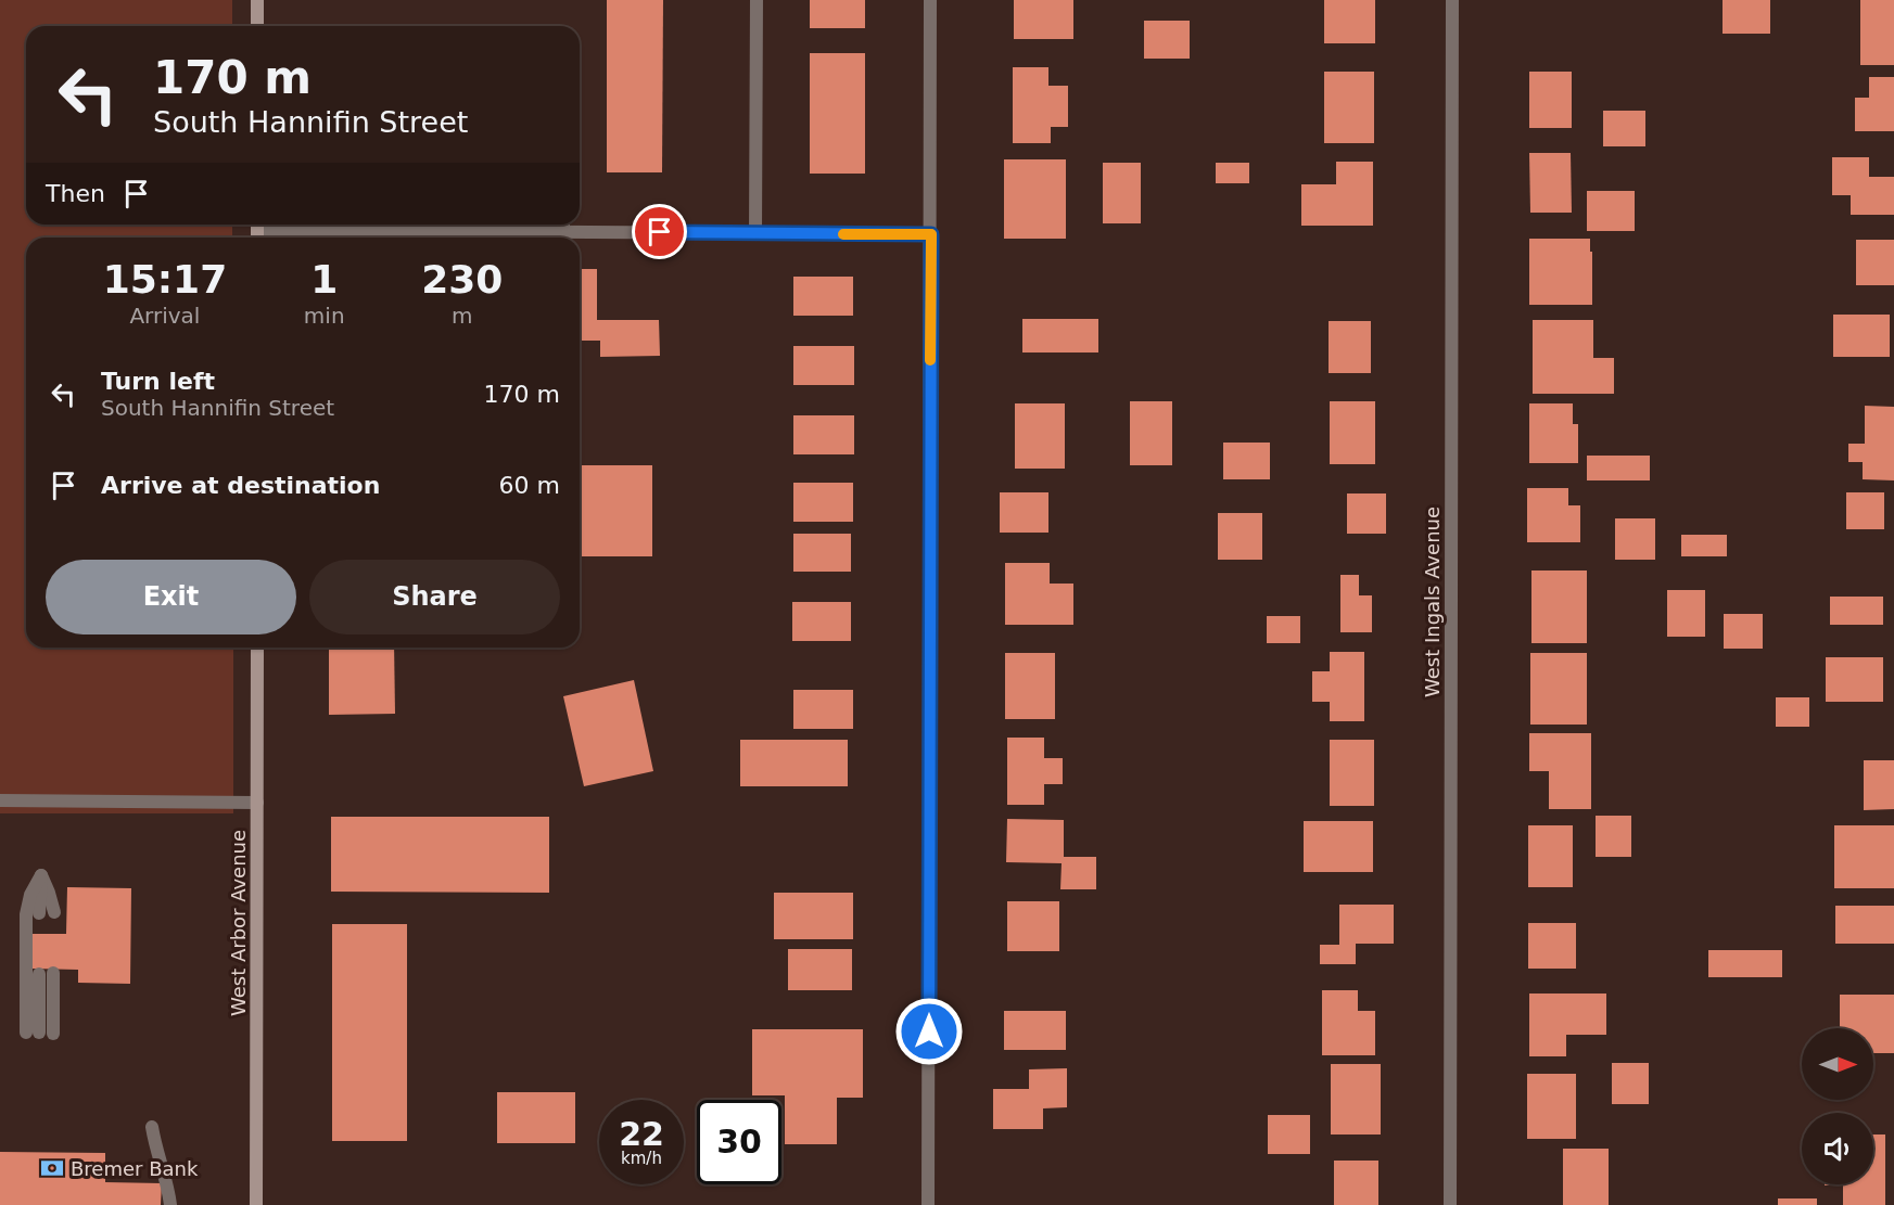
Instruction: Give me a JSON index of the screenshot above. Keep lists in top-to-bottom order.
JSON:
{
  "streets": {
    "main road": ["West Arbor Avenue"],
    "street": ["West Ingals Avenue"]
  },
  "places": {
    "bank": ["Bremer Bank"]
  },
  "north": "right",
  "page": {
    "turn": ["170 m", "South Hannifin Street"],
    "then": "Then",
    "eta": [
      "15:17",
      "Arrival",
      "1",
      "min",
      "230",
      "m"
    ],
    "list": [
      {
        "name": "Turn left",
        "note": "South Hannifin Street",
        "value": "170 m"
      },
      {
        "name": "Arrive at destination",
        "value": "60 m"
      }
    ],
    "buttons": ["Exit", "Share"],
    "speed": "22 km/h",
    "limit": "30"
  }
}
